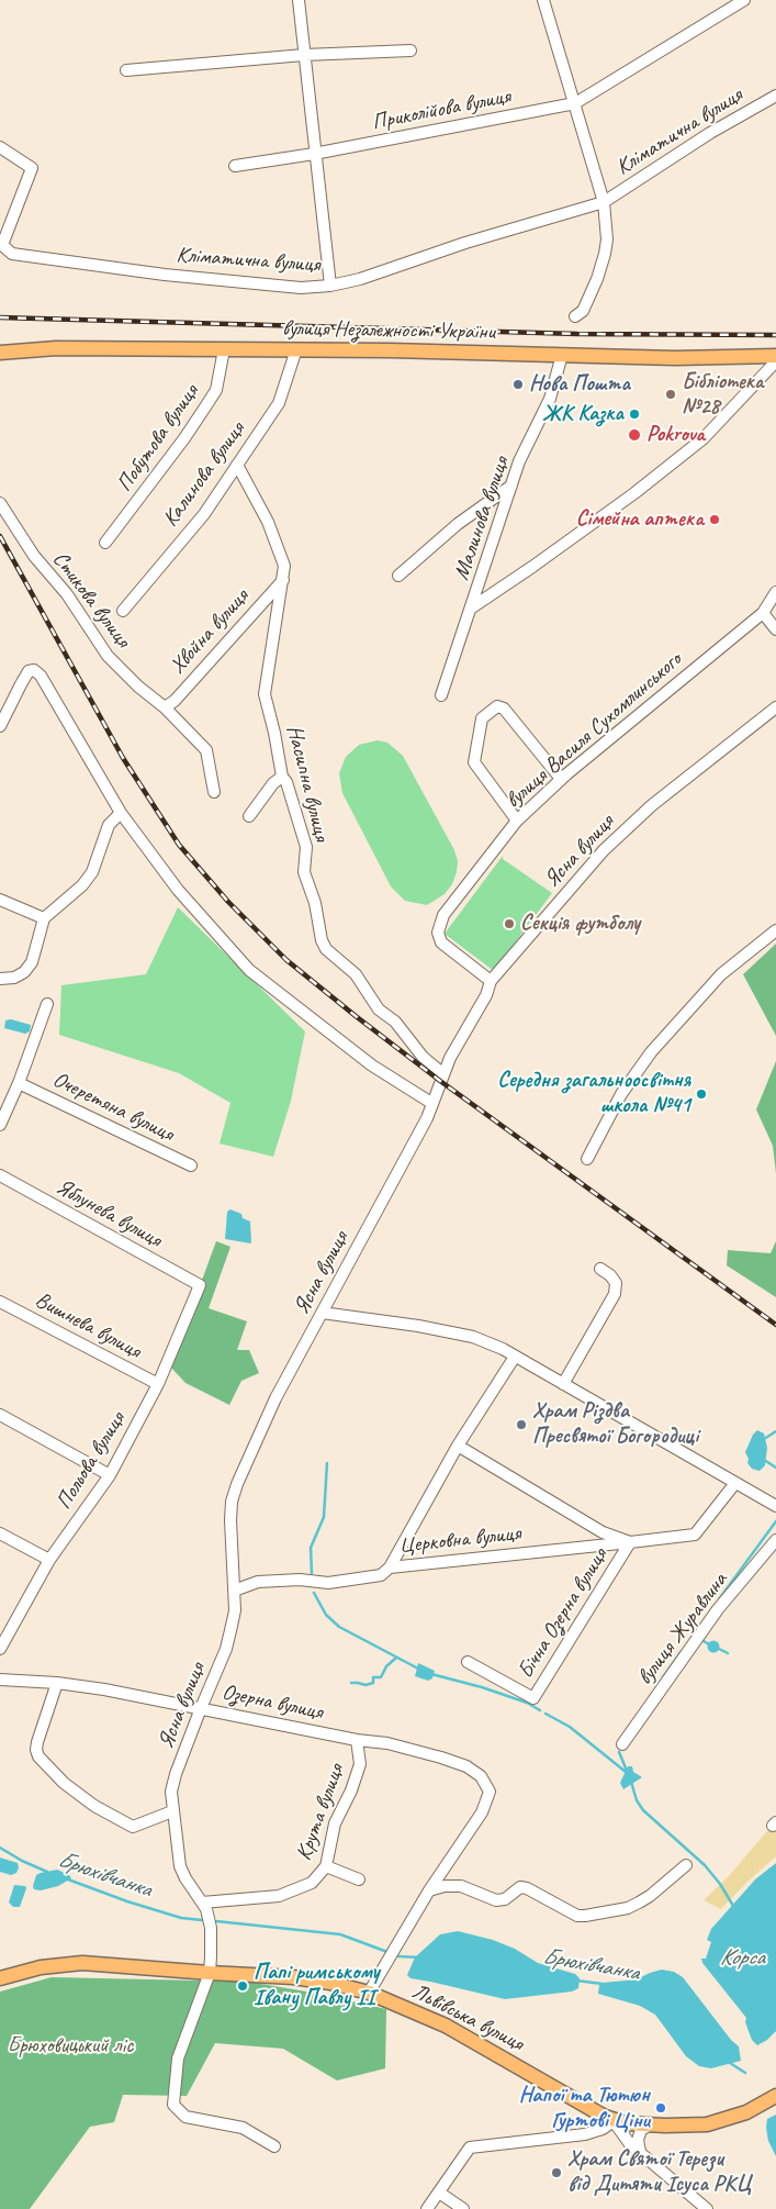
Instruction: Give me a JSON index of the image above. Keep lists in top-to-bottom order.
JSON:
{
  "streets": {
    "main road": ["вулиця Незалежності України", "Львівська вулиця"],
    "street": [
      "Приколійова вулиця",
      "Кліматична вулиця",
      "Побутова вулиця",
      "Калинова вулиця",
      "Малинова вулиця",
      "Стикова вулиця",
      "Хвойна вулиця",
      "вулиця Василя Сухомлинського",
      "Насипна вулиця",
      "Ясна вулиця",
      "Очеретяна вулиця",
      "Яблунева вулиця",
      "Вишнева вулиця",
      "Польова вулиця",
      "Церковна вулиця",
      "Бічна Озерна вулиця",
      "вулиця Журавлина",
      "Озерна вулиця",
      "Крута вулиця"
    ]
  },
  "crossings": [
    ["вулиця Незалежності України", "Побутова вулиця"],
    ["вулиця Незалежності України", "Калинова вулиця"],
    ["вулиця Незалежності України", "Малинова вулиця"],
    ["Калинова вулиця", "Насипна вулиця"],
    ["Стикова вулиця", "Хвойна вулиця"],
    ["Хвойна вулиця", "Насипна вулиця"],
    ["вулиця Василя Сухомлинського", "Ясна вулиця"],
    ["Насипна вулиця", "Ясна вулиця"],
    ["Ясна вулиця", "Церковна вулиця"],
    ["Ясна вулиця", "Озерна вулиця"],
    ["Ясна вулиця", "Крута вулиця"],
    ["Ясна вулиця", "Львівська вулиця"],
    ["Яблунева вулиця", "Польова вулиця"],
    ["Вишнева вулиця", "Польова вулиця"],
    ["Церковна вулиця", "Бічна Озерна вулиця"],
    ["Озерна вулиця", "Крута вулиця"]
  ],
  "water": ["Брюхівчанка", "Корса"],
  "parks": ["Брюховицький ліс"],
  "places": [
    "Нова Пошта",
    "Бібліотека №28",
    "ЖК Казка",
    "Pokrova",
    "Сімейна аптека",
    "Секція футболу",
    "Середня загальноосвітня школа №41",
    "Храм Різдва Пресвятої Богородиці",
    "Папі римському Івану Павлу ІІ",
    "Напої та Тютюн Гуртові Ціни",
    "Храм Святої Терези від Дитяти Ісуса РКЦ"
  ]
}
